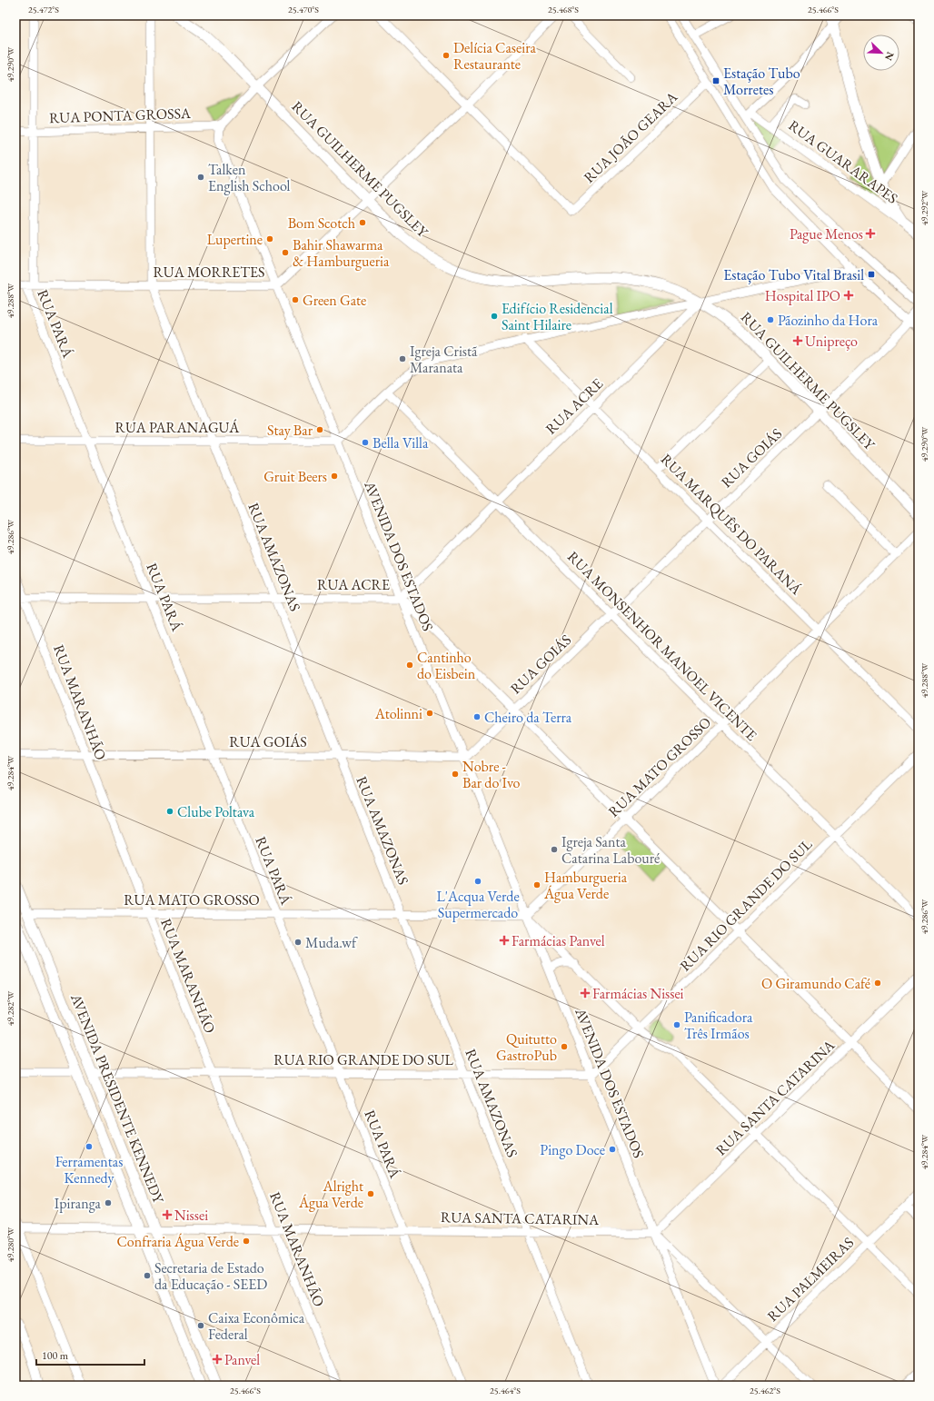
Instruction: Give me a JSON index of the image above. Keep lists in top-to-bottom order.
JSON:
{
  "streets": {
    "main road": ["RUA GUARARAPES", "RUA GUILHERME PUGSLEY", "AVENIDA PRESIDENTE KENNEDY"],
    "street": [
      "RUA PONTA GROSSA",
      "RUA JOÃO GEARA",
      "RUA MORRETES",
      "RUA PARÁ",
      "RUA ACRE",
      "RUA PARANAGUÁ",
      "RUA GOIÁS",
      "RUA MARQUÊS DO PARANÁ",
      "AVENIDA DOS ESTADOS",
      "RUA AMAZONAS",
      "RUA MONSENHOR MANOEL VICENTE",
      "RUA MARANHÃO",
      "RUA MATO GROSSO",
      "RUA RIO GRANDE DO SUL",
      "RUA SANTA CATARINA",
      "RUA PALMEIRAS"
    ]
  },
  "crossings": [
    ["RUA PONTA GROSSA", "RUA PARÁ"],
    ["RUA PONTA GROSSA", "AVENIDA DOS ESTADOS"],
    ["RUA JOÃO GEARA", "RUA MORRETES"],
    ["RUA GUILHERME PUGSLEY", "RUA MORRETES"],
    ["RUA GUILHERME PUGSLEY", "RUA ACRE"],
    ["RUA GUILHERME PUGSLEY", "RUA GOIÁS"],
    ["RUA MORRETES", "RUA PARÁ"],
    ["RUA MORRETES", "AVENIDA DOS ESTADOS"],
    ["RUA MORRETES", "RUA AMAZONAS"],
    ["RUA PARÁ", "RUA ACRE"],
    ["RUA PARÁ", "RUA PARANAGUÁ"],
    ["RUA PARÁ", "RUA GOIÁS"],
    ["RUA PARÁ", "RUA MATO GROSSO"],
    ["RUA PARÁ", "RUA RIO GRANDE DO SUL"],
    ["RUA PARÁ", "RUA SANTA CATARINA"],
    ["RUA ACRE", "RUA MARQUÊS DO PARANÁ"],
    ["RUA ACRE", "AVENIDA DOS ESTADOS"],
    ["RUA ACRE", "RUA AMAZONAS"],
    ["RUA ACRE", "RUA MONSENHOR MANOEL VICENTE"],
    ["RUA ACRE", "RUA MARANHÃO"],
    ["RUA PARANAGUÁ", "AVENIDA DOS ESTADOS"],
    ["RUA PARANAGUÁ", "RUA AMAZONAS"],
    ["RUA GOIÁS", "RUA MARQUÊS DO PARANÁ"],
    ["RUA GOIÁS", "AVENIDA DOS ESTADOS"],
    ["RUA GOIÁS", "RUA AMAZONAS"],
    ["RUA GOIÁS", "RUA MONSENHOR MANOEL VICENTE"],
    ["RUA GOIÁS", "RUA MARANHÃO"],
    ["RUA MARQUÊS DO PARANÁ", "RUA MATO GROSSO"],
    ["AVENIDA DOS ESTADOS", "RUA MATO GROSSO"],
    ["AVENIDA DOS ESTADOS", "RUA RIO GRANDE DO SUL"],
    ["AVENIDA DOS ESTADOS", "RUA SANTA CATARINA"],
    ["RUA AMAZONAS", "RUA MATO GROSSO"],
    ["RUA AMAZONAS", "RUA RIO GRANDE DO SUL"],
    ["RUA AMAZONAS", "RUA SANTA CATARINA"],
    ["RUA MONSENHOR MANOEL VICENTE", "RUA MATO GROSSO"],
    ["RUA MONSENHOR MANOEL VICENTE", "RUA RIO GRANDE DO SUL"],
    ["RUA MARANHÃO", "RUA MATO GROSSO"],
    ["RUA MARANHÃO", "RUA RIO GRANDE DO SUL"],
    ["RUA MARANHÃO", "RUA SANTA CATARINA"],
    ["RUA MATO GROSSO", "AVENIDA PRESIDENTE KENNEDY"],
    ["RUA RIO GRANDE DO SUL", "AVENIDA PRESIDENTE KENNEDY"],
    ["RUA SANTA CATARINA", "AVENIDA PRESIDENTE KENNEDY"]
  ],
  "places": {
    "other": [
      "Delícia Caseira Restaurante",
      "Talken English School",
      "Bom Scotch",
      "Lupertine",
      "Bahir Shawarma & Hamburgueria",
      "Green Gate",
      "Edifício Residencial Saint Hilaire",
      "Pãozinho da Hora",
      "Igreja Cristã Maranata",
      "Stay Bar",
      "Bella Villa",
      "Gruit Beers",
      "Cantinho do Eisbein",
      "Atolinni",
      "Cheiro da Terra",
      "Nobre - Bar do Ivo",
      "Clube Poltava",
      "Igreja Santa Catarina Labouré",
      "L'Acqua Verde Supermercado",
      "Hamburgueria Água Verde",
      "Muda.wf",
      "O Giramundo Café",
      "Panificadora Três Irmãos",
      "Quitutto GastroPub",
      "Ferramentas Kennedy",
      "Pingo Doce",
      "Alright Água Verde",
      "Ipiranga",
      "Confraria Água Verde",
      "Secretaria de Estado da Educação - SEED",
      "Caixa Econômica Federal"
    ],
    "transit": ["Estação Tubo Morretes", "Estação Tubo Vital Brasil"],
    "health": [
      "Pague Menos",
      "Hospital IPO",
      "Unipreço",
      "Farmácias Panvel",
      "Farmácias Nissei",
      "Nissei",
      "Panvel"
    ]
  },
  "scale_bar": "100 m",
  "north": "bottom right",
  "coordinates": [
    "25.472°S",
    "25.470°S",
    "25.468°S",
    "25.466°S",
    "49.290°W",
    "49.292°W",
    "49.288°W",
    "49.286°W",
    "49.284°W",
    "49.282°W",
    "49.280°W",
    "25.464°S",
    "25.462°S"
  ]
}
